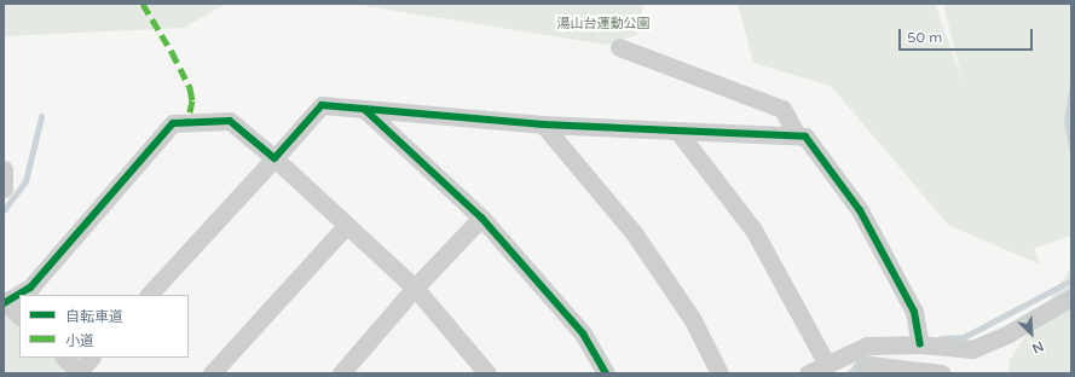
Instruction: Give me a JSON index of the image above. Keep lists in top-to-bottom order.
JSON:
{
  "parks": ["湯山台運動公園"],
  "legend": ["自転車道", "小道"],
  "scale_bar": "50 m",
  "north": "bottom right"
}
